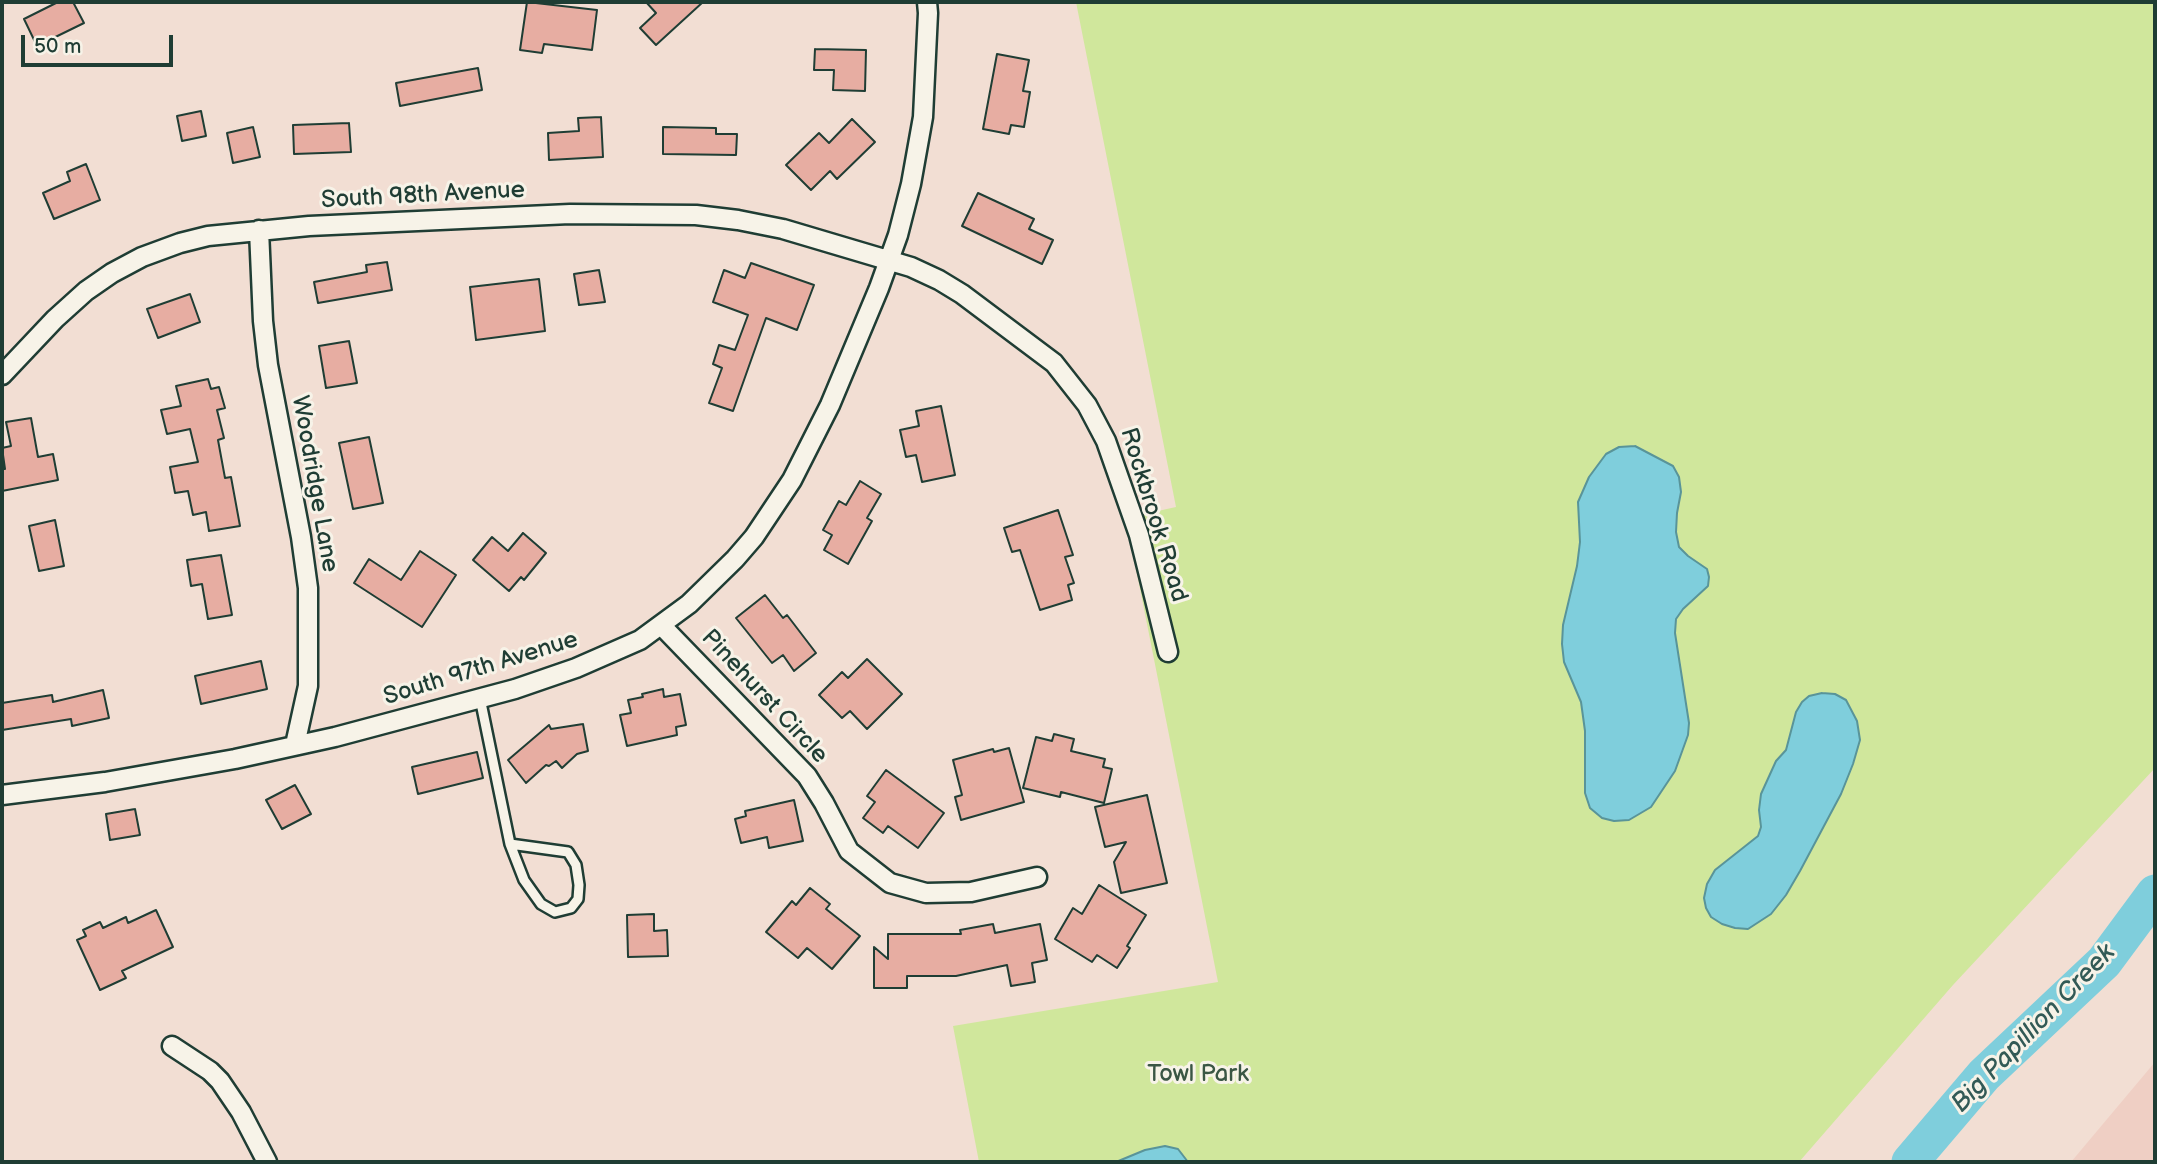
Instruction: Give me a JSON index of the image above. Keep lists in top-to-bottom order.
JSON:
{
  "streets": {
    "street": [
      "South 98th Avenue",
      "Woodridge Lane",
      "Rockbrook Road",
      "South 97th Avenue",
      "Pinehurst Circle"
    ]
  },
  "crossings": [
    ["South 98th Avenue", "Woodridge Lane"],
    ["South 98th Avenue", "Rockbrook Road"],
    ["South 98th Avenue", "South 97th Avenue"],
    ["Woodridge Lane", "South 97th Avenue"],
    ["Rockbrook Road", "South 97th Avenue"],
    ["South 97th Avenue", "Pinehurst Circle"]
  ],
  "water": ["Big Papillion Creek"],
  "parks": ["Towl Park"],
  "scale_bar": "50 m"
}
